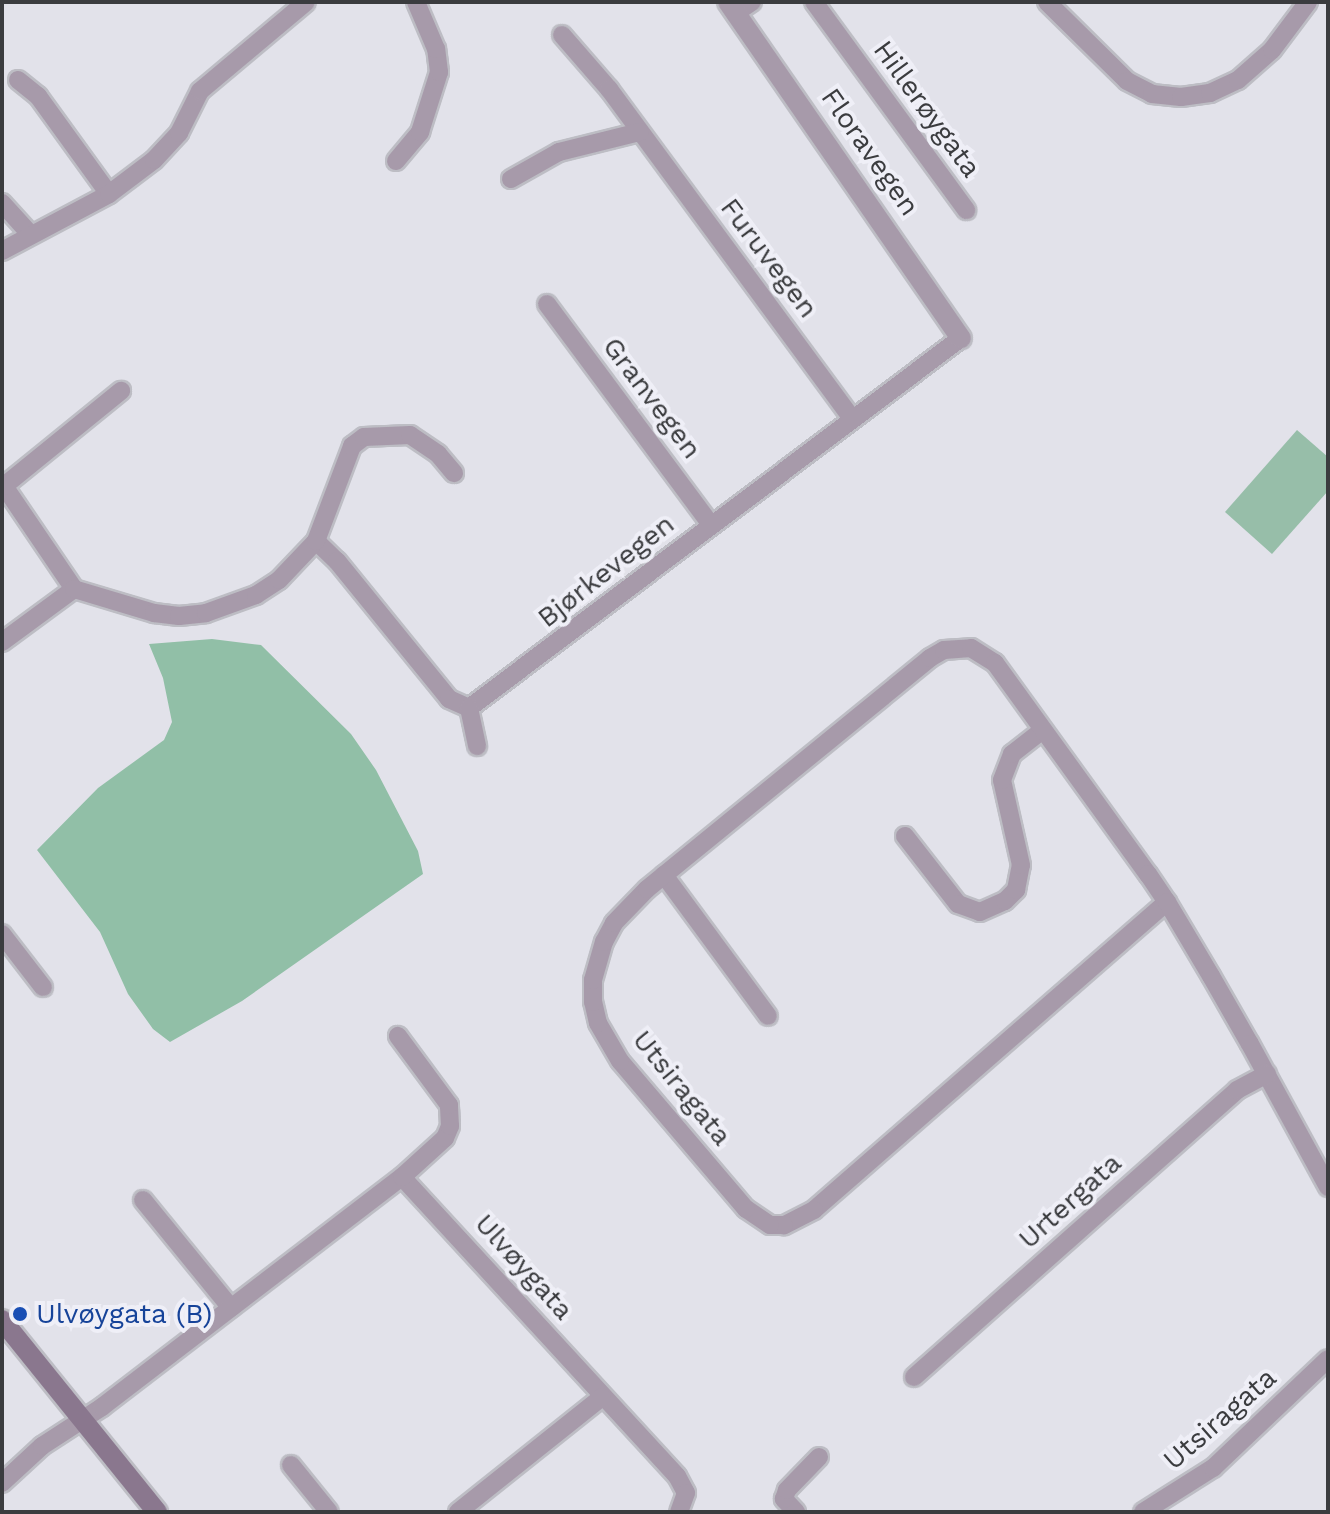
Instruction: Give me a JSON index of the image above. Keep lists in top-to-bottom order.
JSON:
{
  "streets": {
    "street": [
      "Hillerøygata",
      "Floravegen",
      "Furuvegen",
      "Granvegen",
      "Bjørkevegen",
      "Utsiragata",
      "Urtergata",
      "Ulvøygata"
    ]
  },
  "crossings": [
    ["Floravegen", "Bjørkevegen"],
    ["Furuvegen", "Bjørkevegen"],
    ["Granvegen", "Bjørkevegen"],
    ["Utsiragata", "Urtergata"]
  ],
  "places": ["Ulvøygata (B)"]
}
